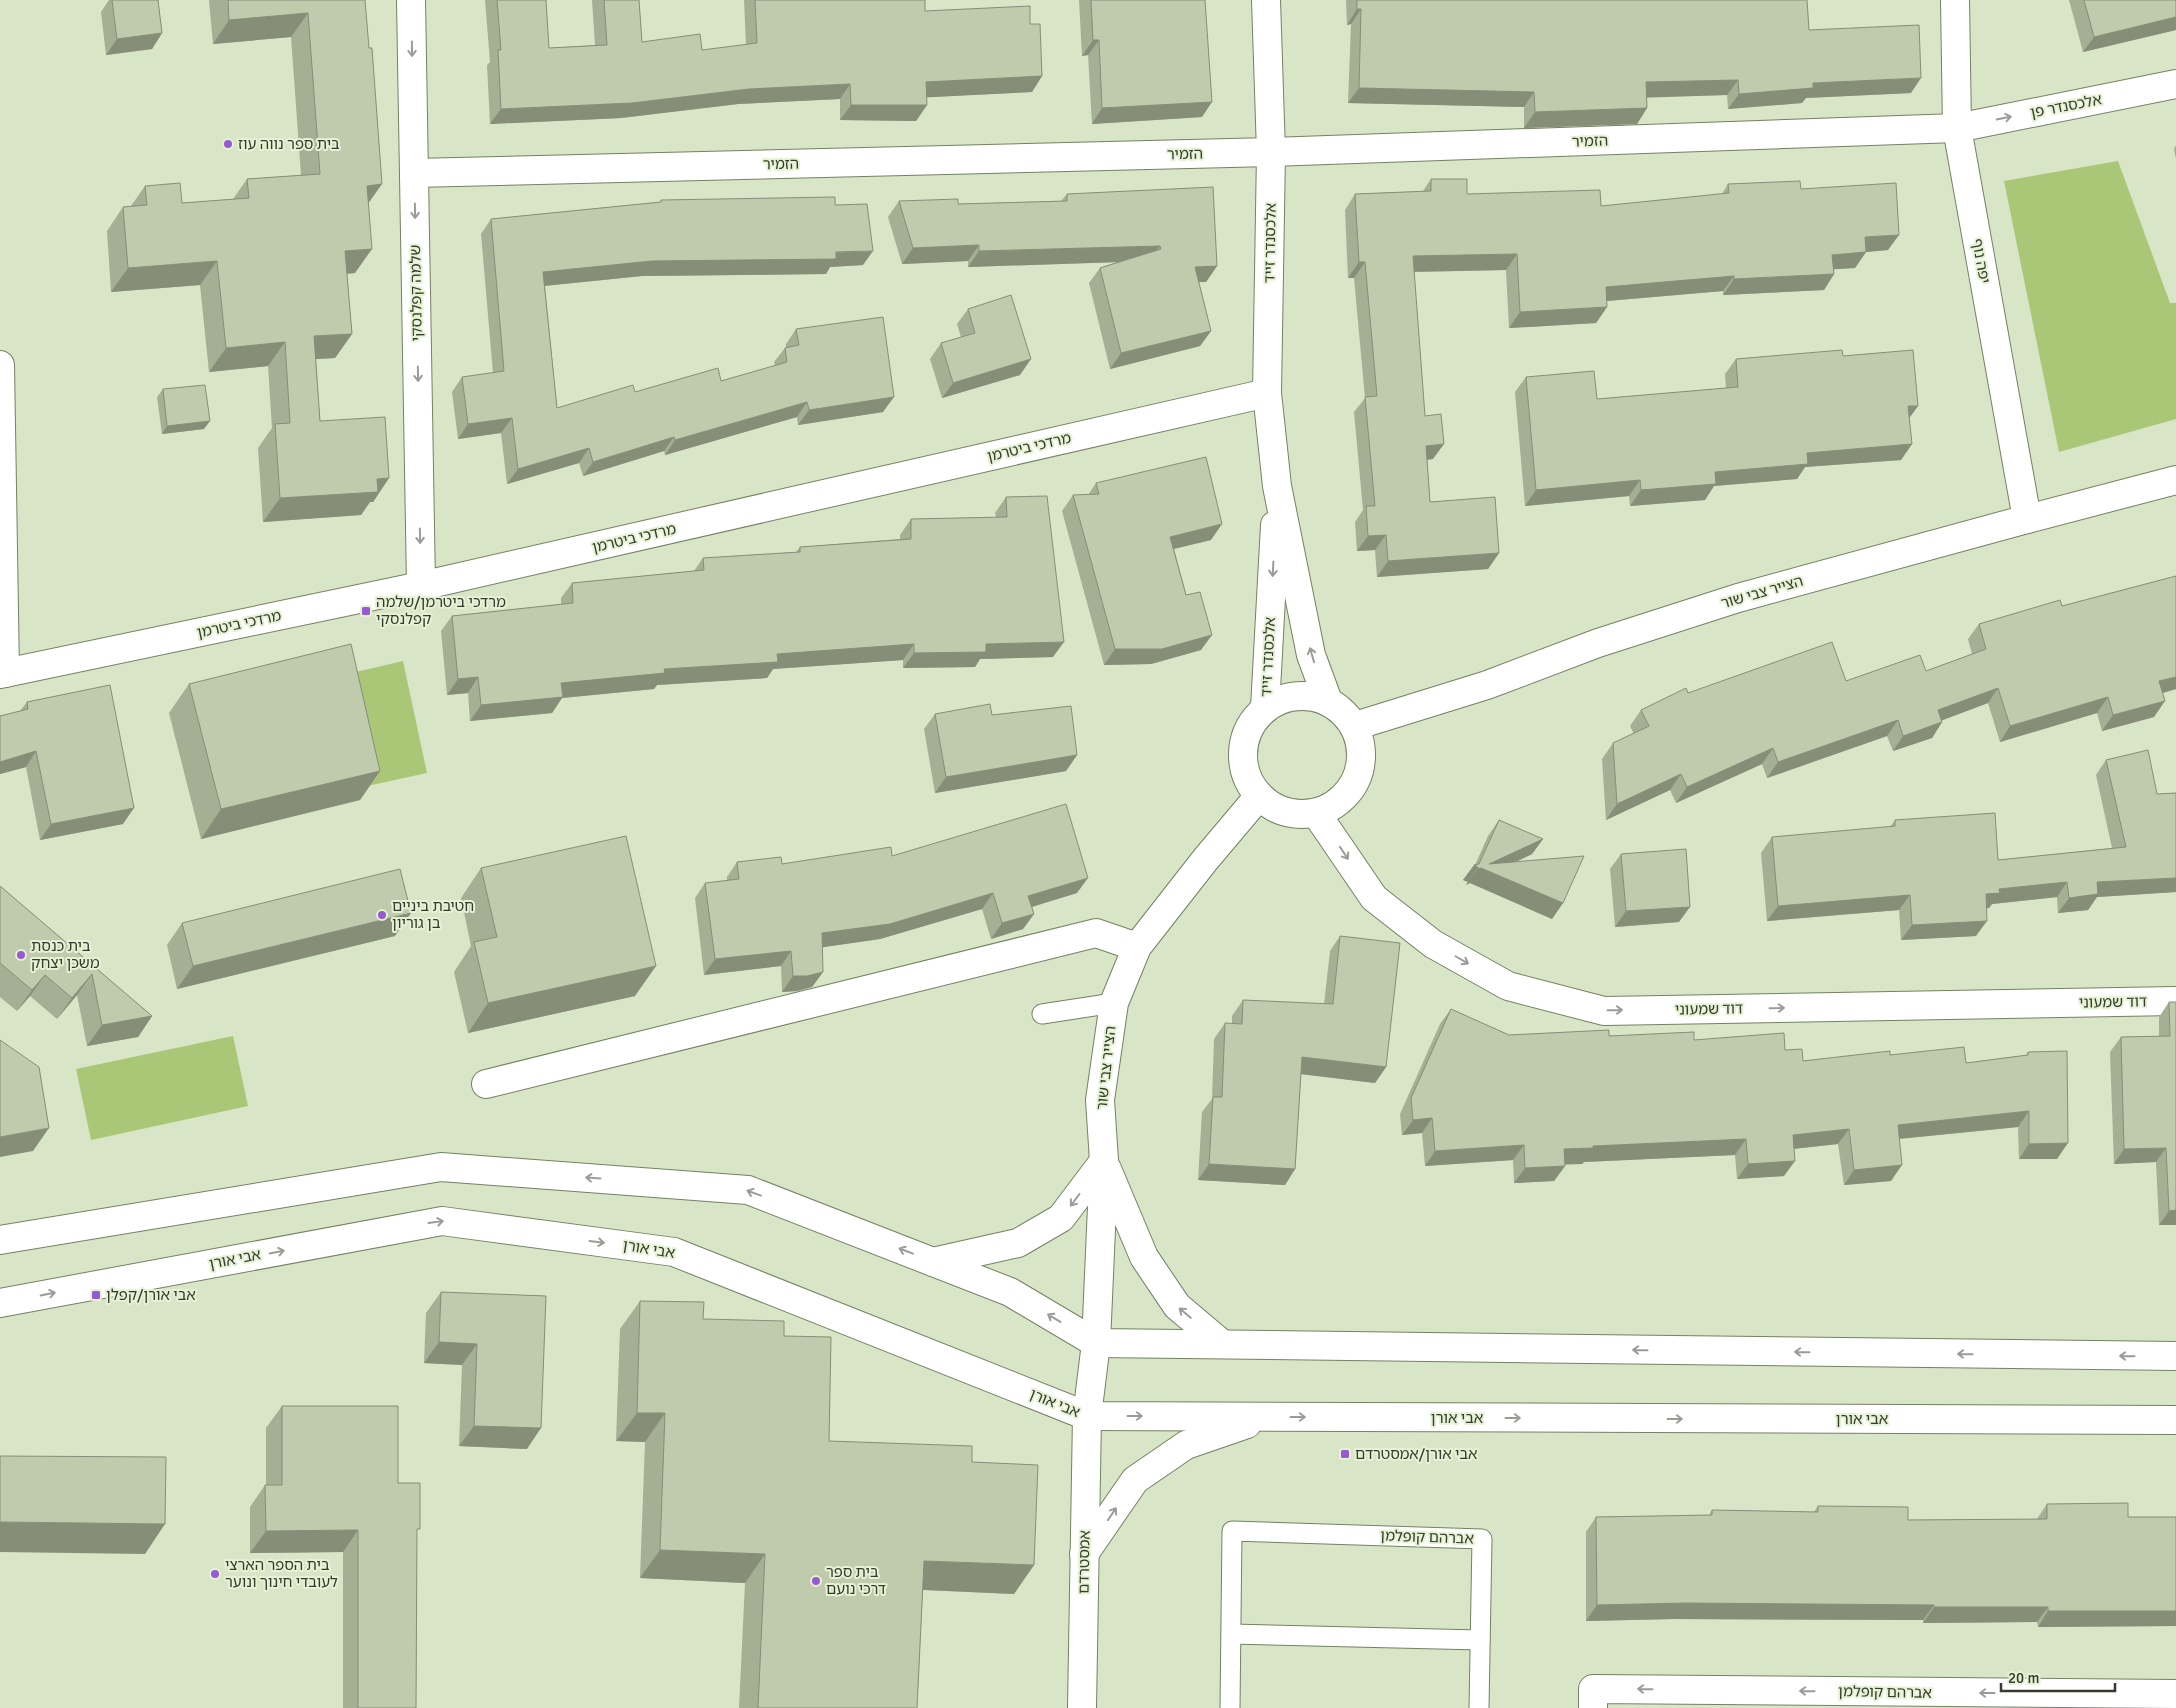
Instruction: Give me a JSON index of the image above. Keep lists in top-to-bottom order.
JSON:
{
  "streets": {
    "street": [
      "אלכסנדר פן",
      "הזמיר",
      "אלכסנדר זייד",
      "יפה נוף",
      "שלמה קפלנסקי",
      "מרדכי ביטרמן",
      "הצייר צבי שור",
      "דוד שמעוני",
      "אבי אורן",
      "אברהם קופלמן",
      "אמסטרדם"
    ]
  },
  "crossings": [
    ["אלכסנדר פן", "הזמיר"],
    ["אלכסנדר פן", "יפה נוף"],
    ["הזמיר", "אלכסנדר זייד"],
    ["הזמיר", "יפה נוף"],
    ["הזמיר", "שלמה קפלנסקי"],
    ["אלכסנדר זייד", "מרדכי ביטרמן"],
    ["אלכסנדר זייד", "הצייר צבי שור"],
    ["אלכסנדר זייד", "דוד שמעוני"],
    ["יפה נוף", "הצייר צבי שור"],
    ["שלמה קפלנסקי", "מרדכי ביטרמן"],
    ["הצייר צבי שור", "דוד שמעוני"],
    ["הצייר צבי שור", "אבי אורן"],
    ["הצייר צבי שור", "אמסטרדם"],
    ["אבי אורן", "אמסטרדם"]
  ],
  "one_way": [
    "אלכסנדר פן",
    "שלמה קפלנסקי",
    "דוד שמעוני",
    "אברהם קופלמן"
  ],
  "places": {
    "other": [
      "בית ספר נווה עוז",
      "חטיבת ביניים בן גוריון",
      "בית כנסת משכן יצחק",
      "בית הספר הארצי לעובדי חינוך ונוער",
      "בית ספר דרכי נועם"
    ],
    "transit": ["מרדכי ביטרמן/שלמה קפלנסקי", "אבי אורן/קפלן", "אבי אורן/אמסטרדם"]
  },
  "scale_bar": "20 m"
}
